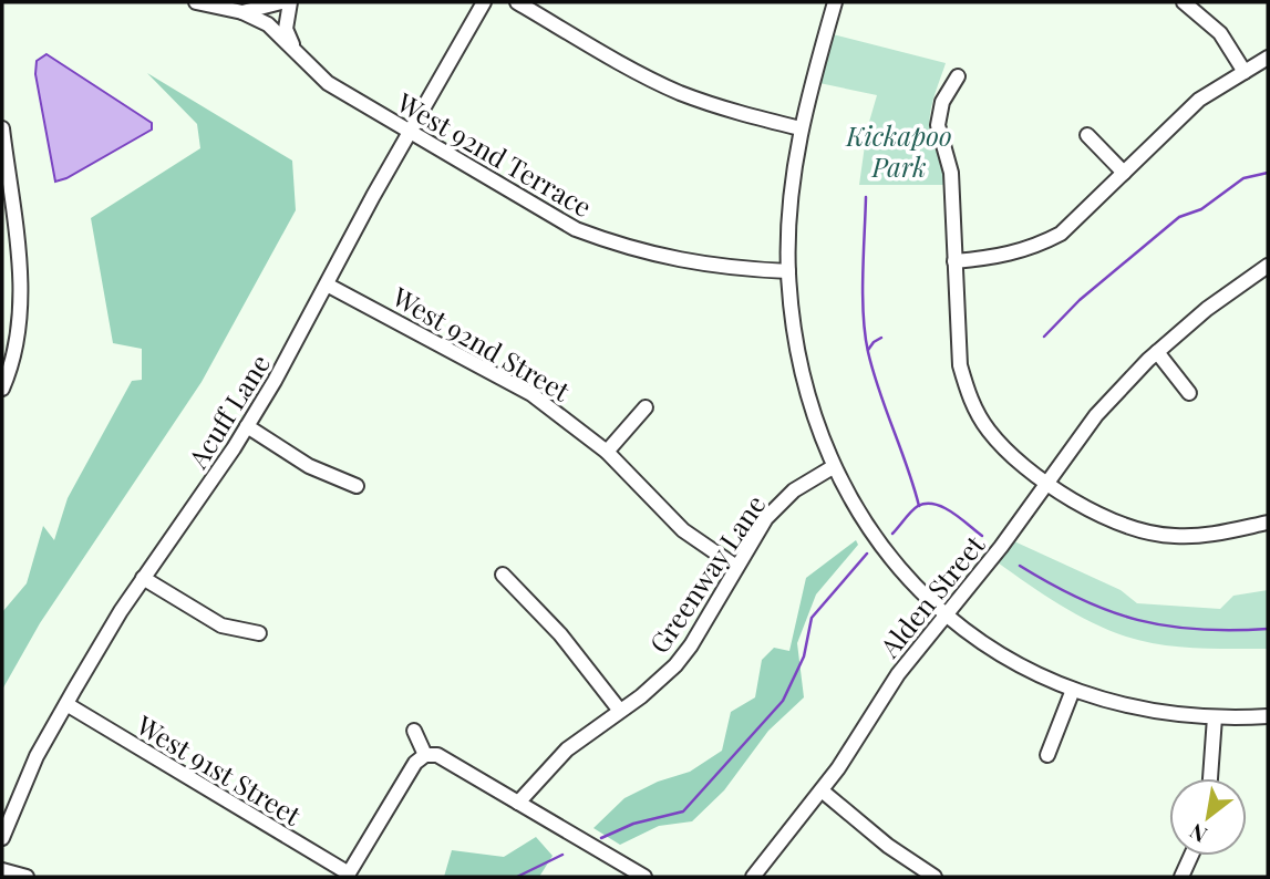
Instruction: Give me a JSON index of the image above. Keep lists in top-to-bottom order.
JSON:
{
  "streets": {
    "street": [
      "West 92nd Terrace",
      "West 92nd Street",
      "Acuff Lane",
      "Greenway Lane",
      "Alden Street",
      "West 91st Street"
    ]
  },
  "crossings": [
    ["West 92nd Terrace", "Acuff Lane"],
    ["West 92nd Street", "Acuff Lane"],
    ["West 92nd Street", "Greenway Lane"],
    ["Acuff Lane", "West 91st Street"]
  ],
  "parks": ["Kickapoo Park"],
  "north": "bottom left"
}
